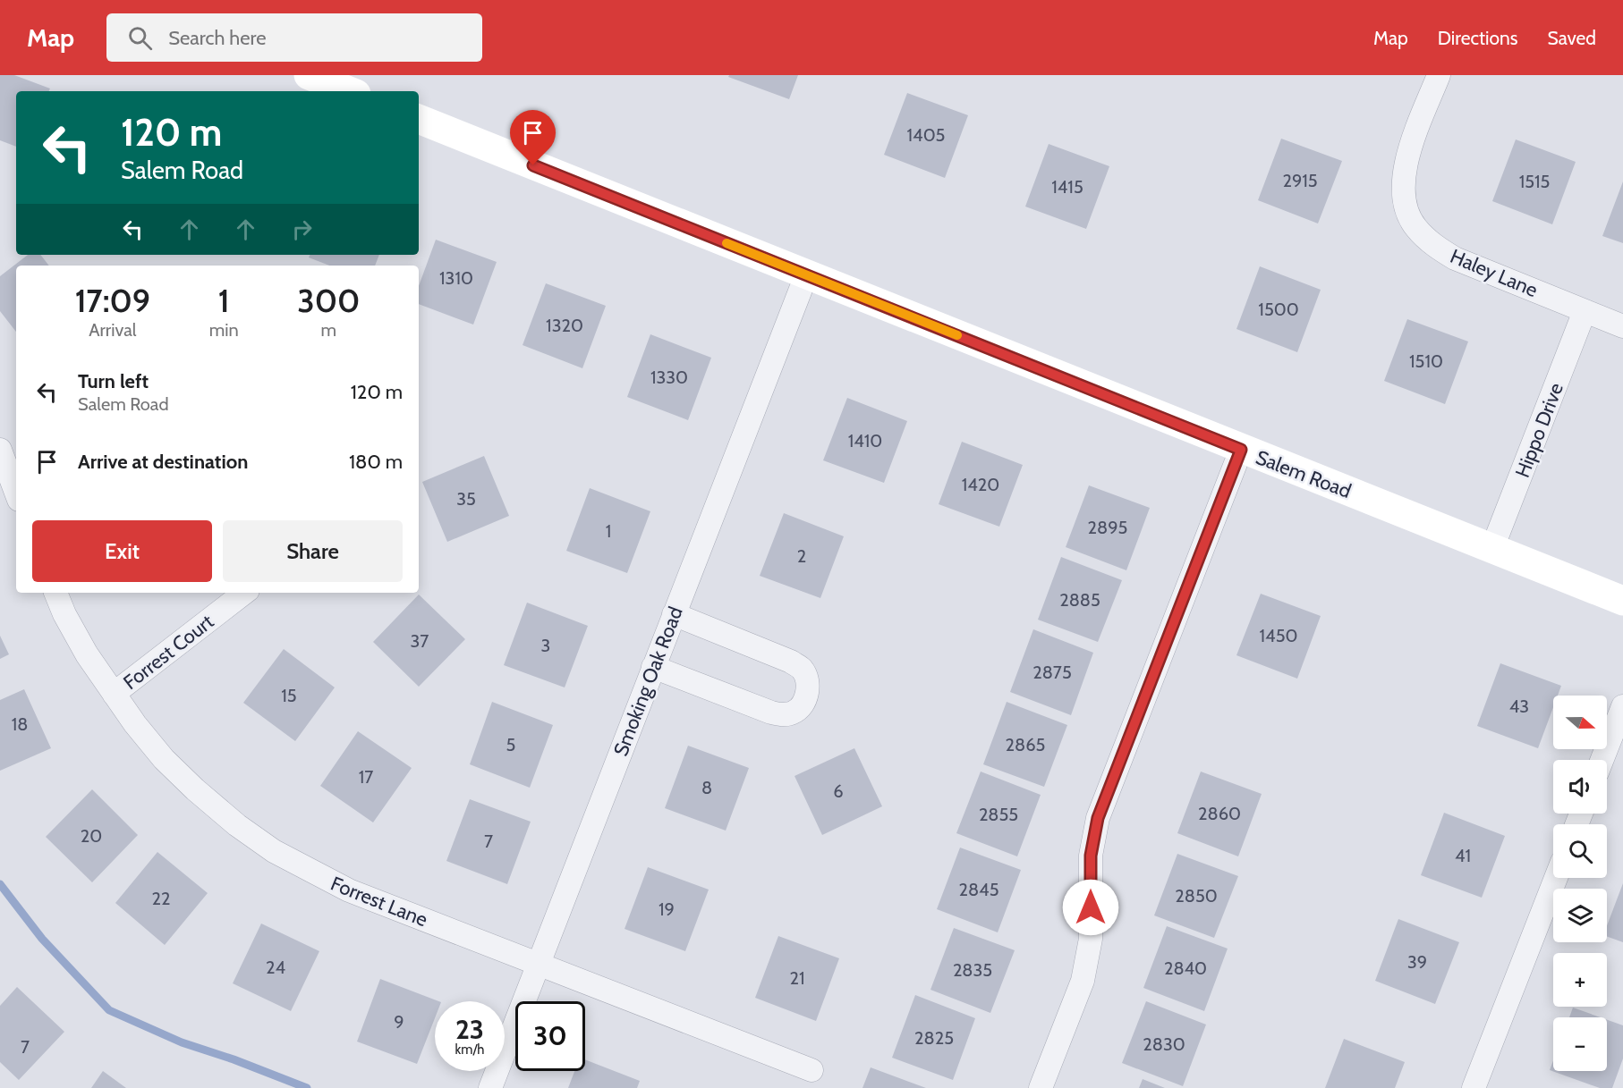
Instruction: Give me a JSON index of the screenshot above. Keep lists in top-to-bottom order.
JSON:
{
  "streets": {
    "main road": ["Salem Road"],
    "street": [
      "Haley Lane",
      "Hippo Drive",
      "Forrest Court",
      "Smoking Oak Road",
      "Forrest Lane"
    ]
  },
  "crossings": [
    ["Haley Lane", "Hippo Drive"],
    ["Hippo Drive", "Salem Road"],
    ["Salem Road", "Smoking Oak Road"],
    ["Forrest Court", "Forrest Lane"],
    ["Smoking Oak Road", "Forrest Lane"]
  ],
  "house_numbers": [
    "1405",
    "2915",
    "1515",
    "1415",
    "1310",
    "1500",
    "1320",
    "1510",
    "1330",
    "1410",
    "1420",
    "35",
    "2895",
    "1",
    "2",
    "2885",
    "1450",
    "37",
    "3",
    "2875",
    "15",
    "43",
    "18",
    "5",
    "2865",
    "17",
    "8",
    "6",
    "2860",
    "2855",
    "20",
    "7",
    "41",
    "2845",
    "2850",
    "22",
    "19",
    "39",
    "24",
    "2840",
    "2835",
    "21",
    "9",
    "2825",
    "2830",
    "7"
  ],
  "north": "right",
  "page": {
    "header": "Map",
    "search": "Search here",
    "nav": ["Map", "Directions", "Saved"],
    "turn": ["120 m", "Salem Road"],
    "eta": [
      "17:09",
      "Arrival",
      "1",
      "min",
      "300",
      "m"
    ],
    "list": [
      {
        "name": "Turn left",
        "note": "Salem Road",
        "value": "120 m"
      },
      {
        "name": "Arrive at destination",
        "value": "180 m"
      }
    ],
    "buttons": ["Exit", "Share"],
    "map_buttons": ["+", "−"],
    "speed": "23 km/h",
    "limit": "30"
  }
}
